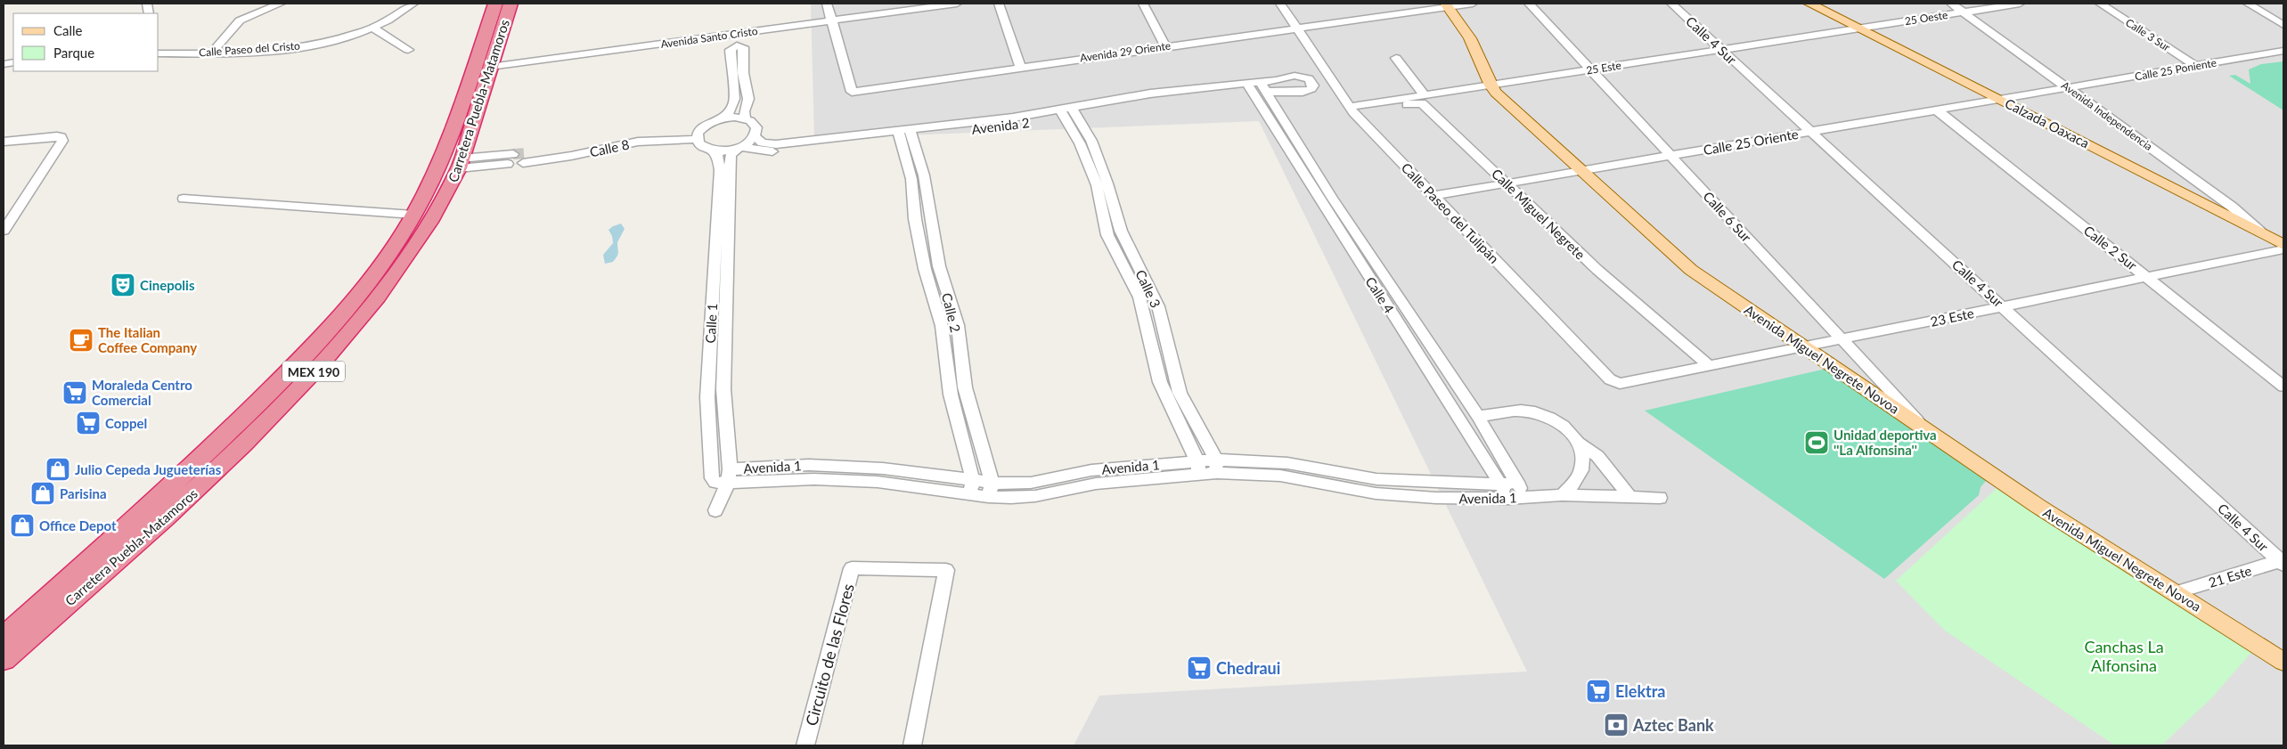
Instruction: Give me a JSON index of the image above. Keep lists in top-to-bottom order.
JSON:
{
  "streets": {
    "highway": ["Carretera Puebla-Matamoros", "MEX 190"],
    "main road": ["Calzada Oaxaca", "Avenida Miguel Negrete Novoa"],
    "street": [
      "25 Oeste",
      "Calle 3 Sur",
      "Avenida Santo Cristo",
      "Calle 4 Sur",
      "Calle Paseo del Cristo",
      "Avenida 29 Oriente",
      "25 Este",
      "Calle 25 Poniente",
      "Avenida Independencia",
      "Avenida 2",
      "Calle 25 Oriente",
      "Calle 8",
      "Calle Paseo del Tulipán",
      "Calle Miguel Negrete",
      "Calle 6 Sur",
      "Calle 2 Sur",
      "Calle 3",
      "Calle 4",
      "Calle 2",
      "23 Este",
      "Calle 1",
      "Avenida 1",
      "21 Este",
      "Circuito de las Flores"
    ]
  },
  "crossings": [
    ["25 Oeste", "25 Este"],
    ["25 Oeste", "Avenida Independencia"],
    ["25 Oeste", "Calzada Oaxaca"],
    ["Calle 3 Sur", "Calle 25 Poniente"],
    ["Avenida Santo Cristo", "Avenida 29 Oriente"],
    ["Avenida Santo Cristo", "Carretera Puebla-Matamoros"],
    ["Calle 4 Sur", "25 Este"],
    ["Calle 4 Sur", "Calle 25 Oriente"],
    ["Calle 4 Sur", "23 Este"],
    ["Calle 4 Sur", "21 Este"],
    ["Avenida 29 Oriente", "Calle Paseo del Tulipán"],
    ["Avenida 29 Oriente", "Avenida Miguel Negrete Novoa"],
    ["25 Este", "Calzada Oaxaca"],
    ["25 Este", "Calle Paseo del Tulipán"],
    ["25 Este", "Calle Miguel Negrete"],
    ["25 Este", "Calle 6 Sur"],
    ["25 Este", "Avenida Miguel Negrete Novoa"],
    ["Calle 25 Poniente", "Avenida Independencia"],
    ["Calle 25 Poniente", "Calle 25 Oriente"],
    ["Avenida Independencia", "Calzada Oaxaca"],
    ["Avenida Independencia", "Calle 25 Oriente"],
    ["Calzada Oaxaca", "Calle 25 Oriente"],
    ["Avenida 2", "Calle 3"],
    ["Avenida 2", "Calle 4"],
    ["Avenida 2", "Calle 2"],
    ["Avenida 2", "Calle 1"],
    ["Calle 25 Oriente", "Calle Paseo del Tulipán"],
    ["Calle 25 Oriente", "Calle Miguel Negrete"],
    ["Calle 25 Oriente", "Calle 6 Sur"],
    ["Calle 25 Oriente", "Calle 2 Sur"],
    ["Calle 25 Oriente", "Avenida Miguel Negrete Novoa"],
    ["Calle Paseo del Tulipán", "Calle Miguel Negrete"],
    ["Calle Paseo del Tulipán", "23 Este"],
    ["Calle Miguel Negrete", "23 Este"],
    ["Calle 6 Sur", "23 Este"],
    ["Calle 6 Sur", "Avenida Miguel Negrete Novoa"],
    ["Calle 2 Sur", "23 Este"],
    ["Calle 3", "Avenida 1"],
    ["Calle 4", "Avenida 1"],
    ["Calle 2", "Avenida 1"],
    ["23 Este", "Avenida Miguel Negrete Novoa"],
    ["Calle 1", "Avenida 1"],
    ["Avenida Miguel Negrete Novoa", "21 Este"]
  ],
  "parks": ["Canchas La Alfonsina"],
  "places": {
    "theatre": ["Cinepolis"],
    "cafe": ["The Italian Coffee Company"],
    "supermarket": [
      "Moraleda Centro Comercial",
      "Coppel",
      "Chedraui",
      "Elektra"
    ],
    "sports": ["Unidad deportiva ''La Alfonsina''"],
    "shop": ["Julio Cepeda Jugueterías", "Parisina", "Office Depot"],
    "bank": ["Aztec Bank"]
  },
  "legend": ["Calle", "Parque"]
}
